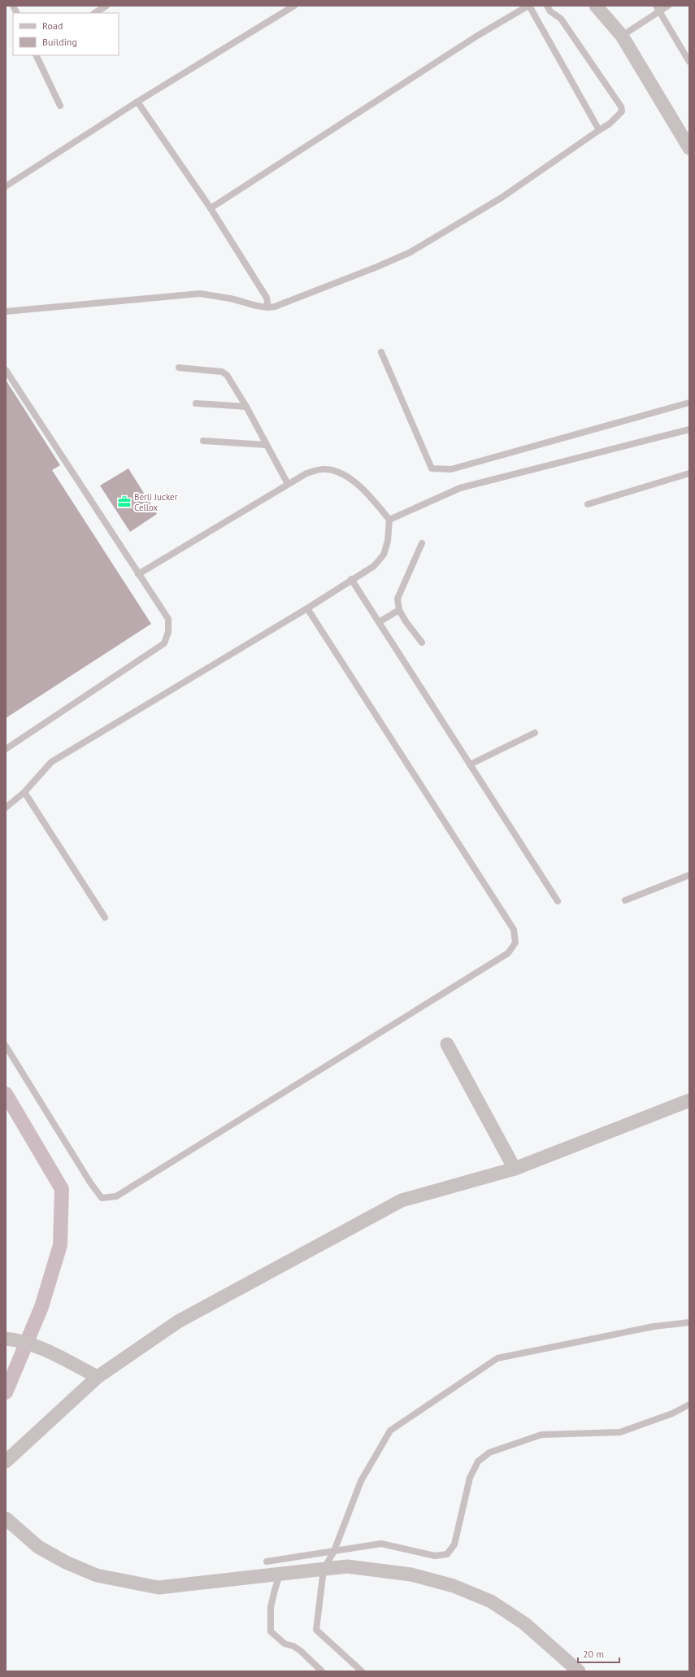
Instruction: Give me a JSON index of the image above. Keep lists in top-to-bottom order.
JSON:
{
  "places": {
    "office": ["Berli Jucker Cellox"]
  },
  "legend": ["Road", "Building"],
  "scale_bar": "20 m"
}
